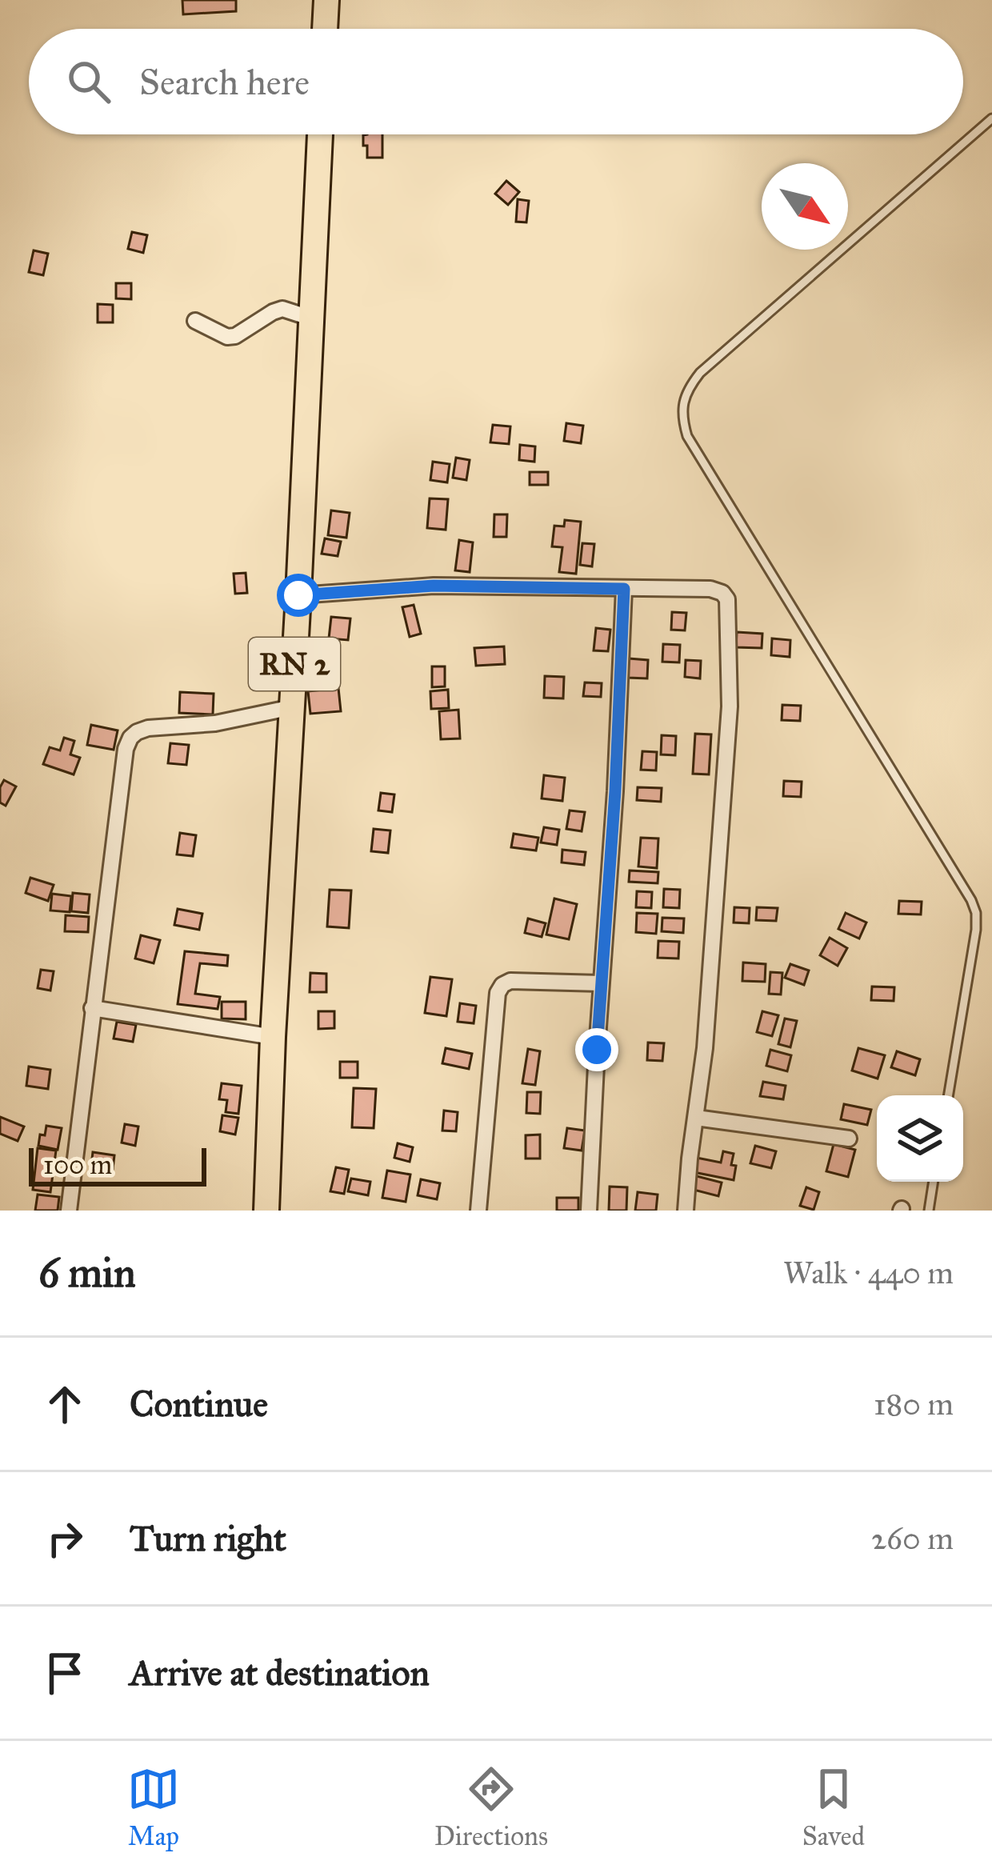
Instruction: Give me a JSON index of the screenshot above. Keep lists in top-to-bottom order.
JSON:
{
  "streets": {
    "highway": ["RN 2"]
  },
  "scale_bar": "100 m",
  "north": "bottom right",
  "page": {
    "search": "Search here",
    "scale": "100 m",
    "heading": ["6 min", "Walk · 440 m"],
    "list": [
      ["Continue", "180 m"],
      ["Turn right", "260 m"],
      "Arrive at destination"
    ],
    "nav": ["Map", "Directions", "Saved"]
  }
}
